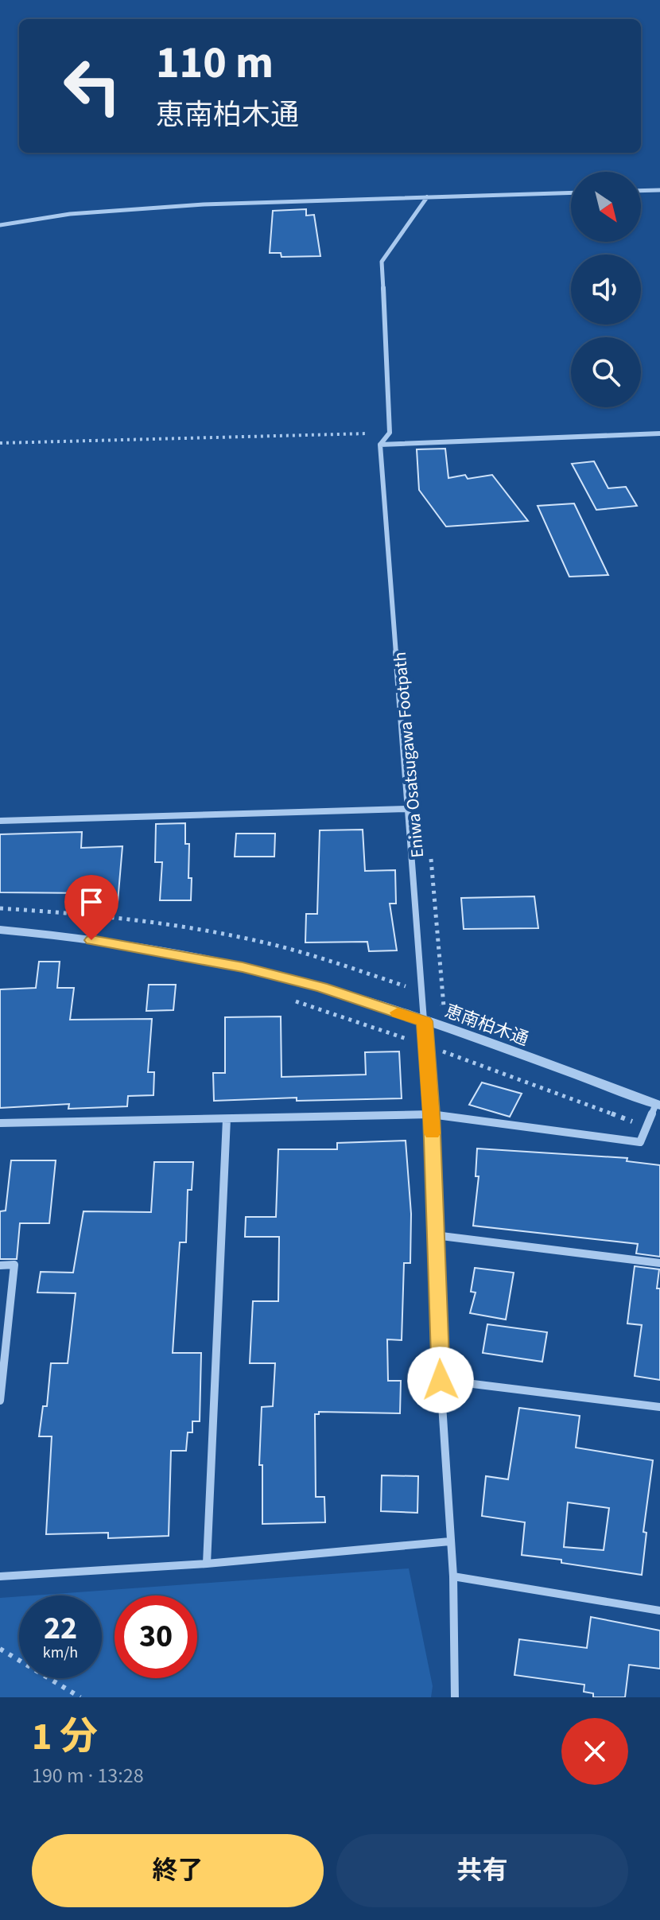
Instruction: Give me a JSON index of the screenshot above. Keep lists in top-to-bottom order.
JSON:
{
  "streets": {
    "street": ["恵南柏木通"],
    "path": ["Eniwa Osatsugawa Footpath"]
  },
  "north": "bottom right",
  "page": {
    "turn": ["110 m", "恵南柏木通"],
    "speed": "22 km/h",
    "limit": "30",
    "heading": ["1 分", "190 m · 13:28"],
    "buttons": ["終了", "共有"]
  }
}
